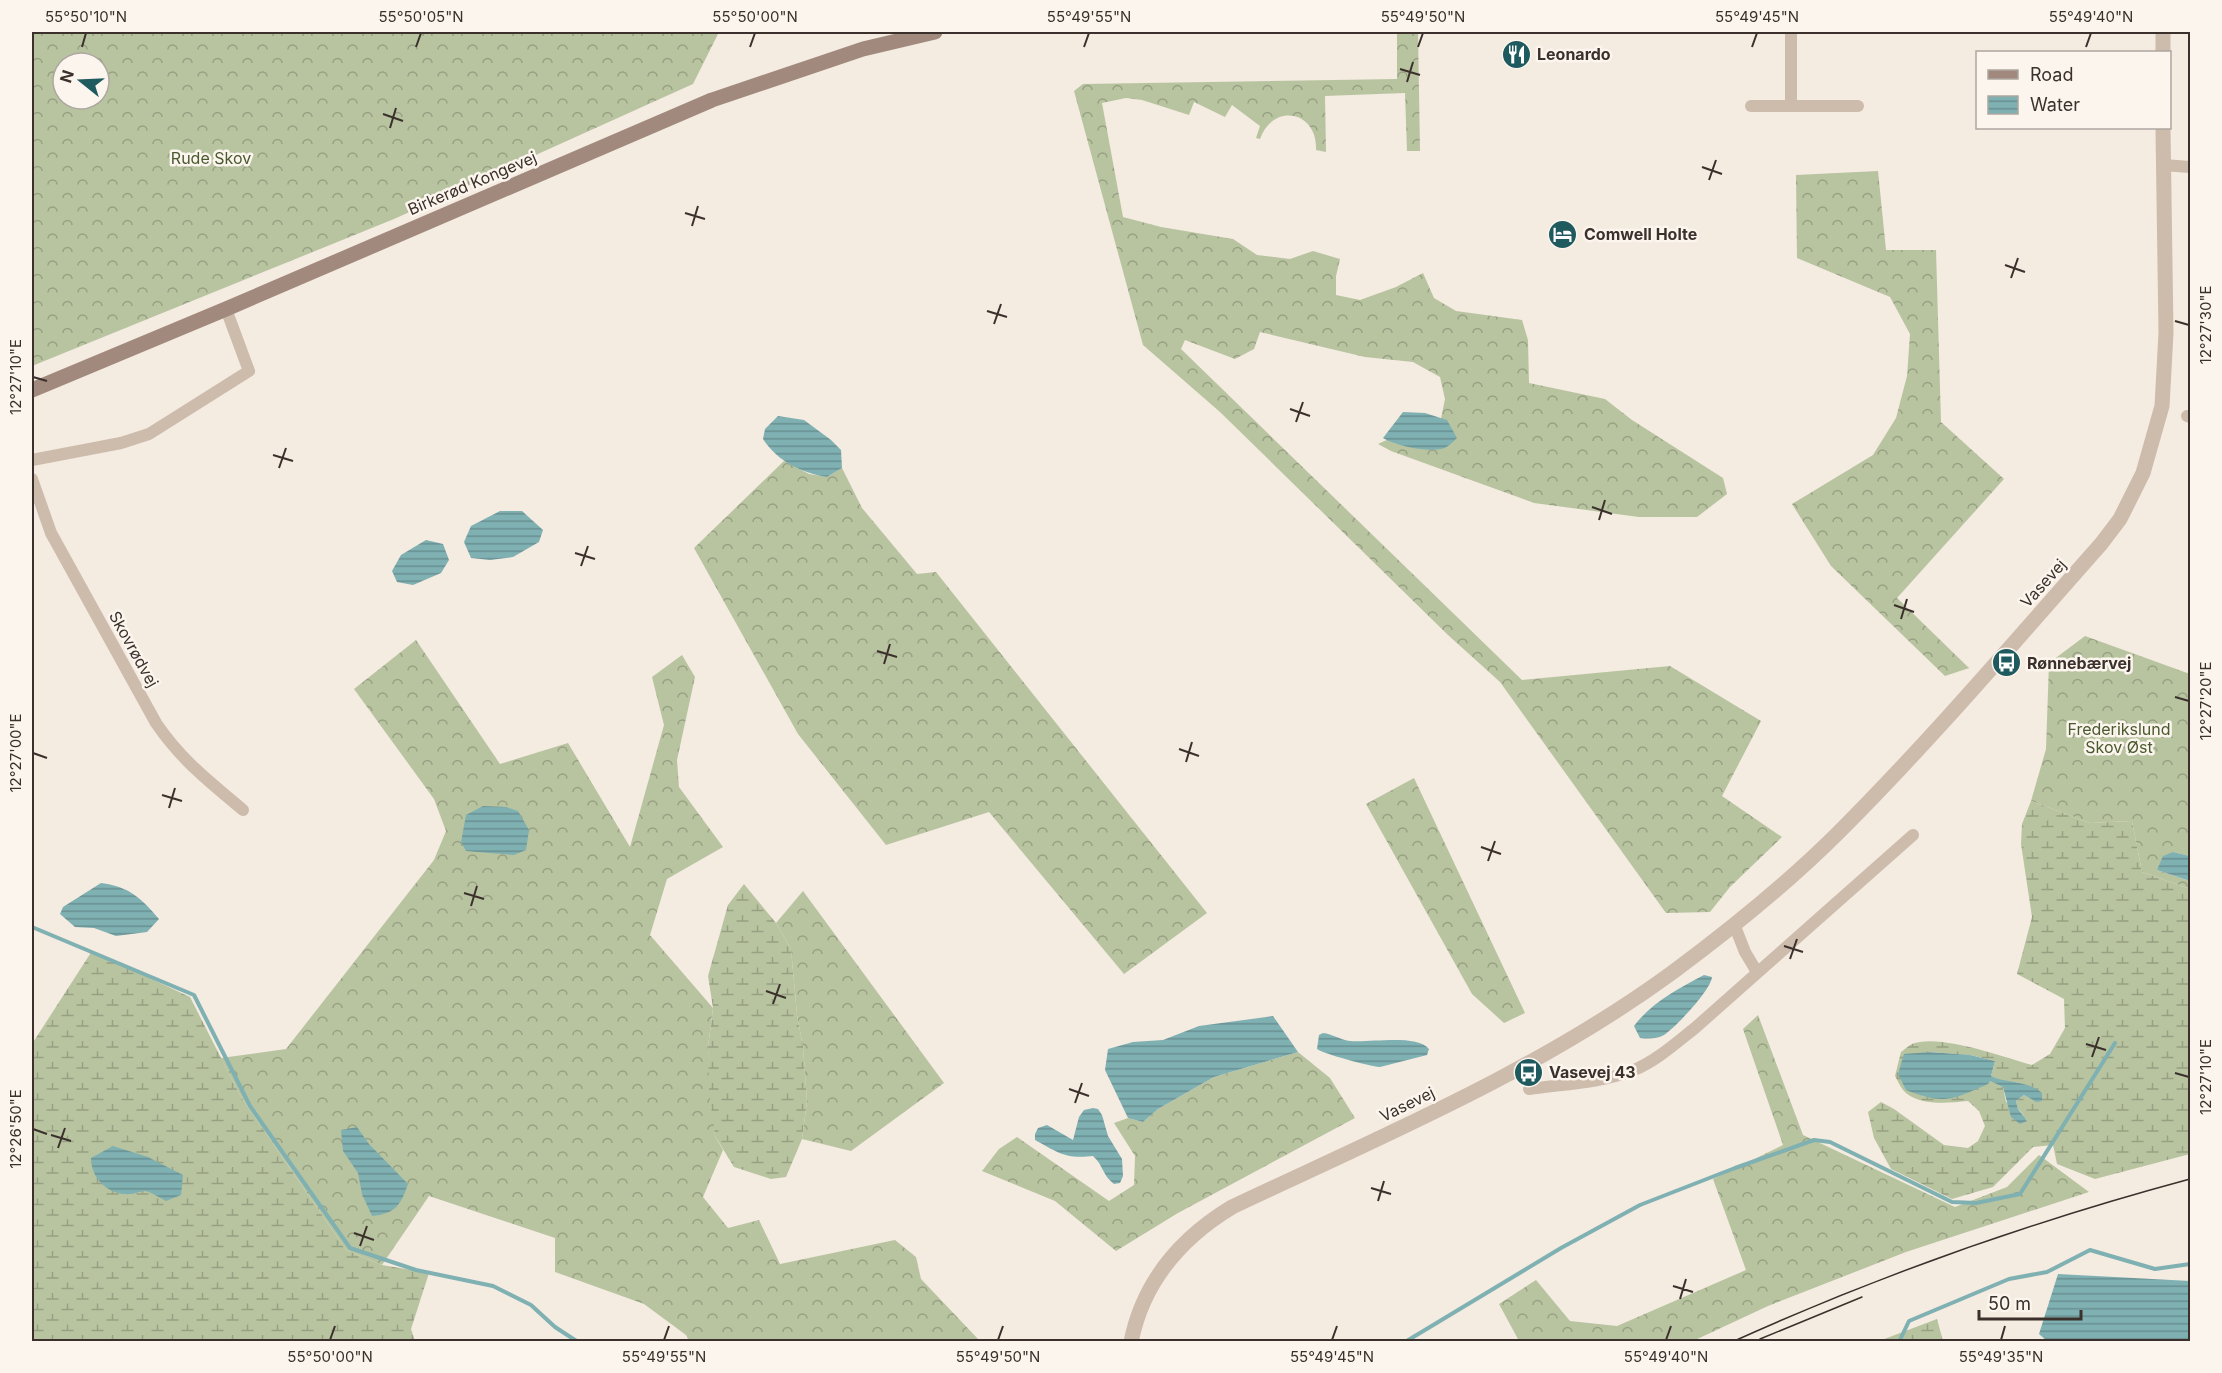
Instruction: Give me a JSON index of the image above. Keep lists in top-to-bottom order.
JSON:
{
  "streets": {
    "main road": ["Birkerød Kongevej"],
    "street": ["Vasevej", "Skovrødvej"]
  },
  "parks": ["Rude Skov", "Frederikslund Skov Øst"],
  "places": {
    "restaurant": ["Leonardo"],
    "hotel": ["Comwell Holte"],
    "bus stop": ["Rønnebærvej", "Vasevej 43"]
  },
  "legend": ["Road", "Water"],
  "scale_bar": "50 m",
  "north": "left",
  "coordinates": [
    "55°50'10\"N",
    "55°50'05\"N",
    "55°50'00\"N",
    "55°49'55\"N",
    "55°49'50\"N",
    "55°49'45\"N",
    "55°49'40\"N",
    "12°27'30\"E",
    "12°27'10\"E",
    "12°27'20\"E",
    "12°27'00\"E",
    "12°26'50\"E",
    "55°49'35\"N"
  ]
}
